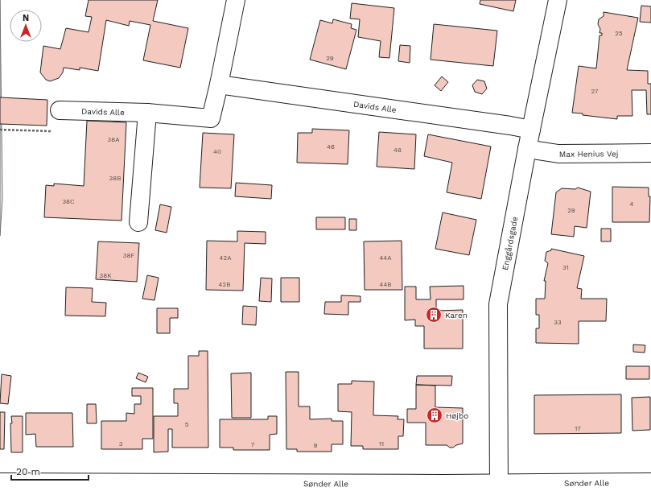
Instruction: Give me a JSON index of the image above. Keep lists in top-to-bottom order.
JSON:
{
  "streets": {
    "street": [
      "Davids Alle",
      "Max Henius Vej",
      "Enggårdsgade",
      "Sønder Alle"
    ]
  },
  "crossings": [
    ["Davids Alle", "Enggårdsgade"],
    ["Max Henius Vej", "Enggårdsgade"],
    ["Enggårdsgade", "Sønder Alle"]
  ],
  "places": {
    "building": ["Karen", "Højbo"]
  },
  "house_numbers": [
    "25",
    "29",
    "27",
    "38A",
    "46",
    "48",
    "40",
    "38B",
    "38C",
    "4",
    "29",
    "38F",
    "42A",
    "44A",
    "31",
    "38K",
    "42B",
    "44B",
    "33",
    "5",
    "17",
    "3",
    "11",
    "7",
    "9"
  ],
  "scale_bar": "20 m",
  "north": "top"
}
